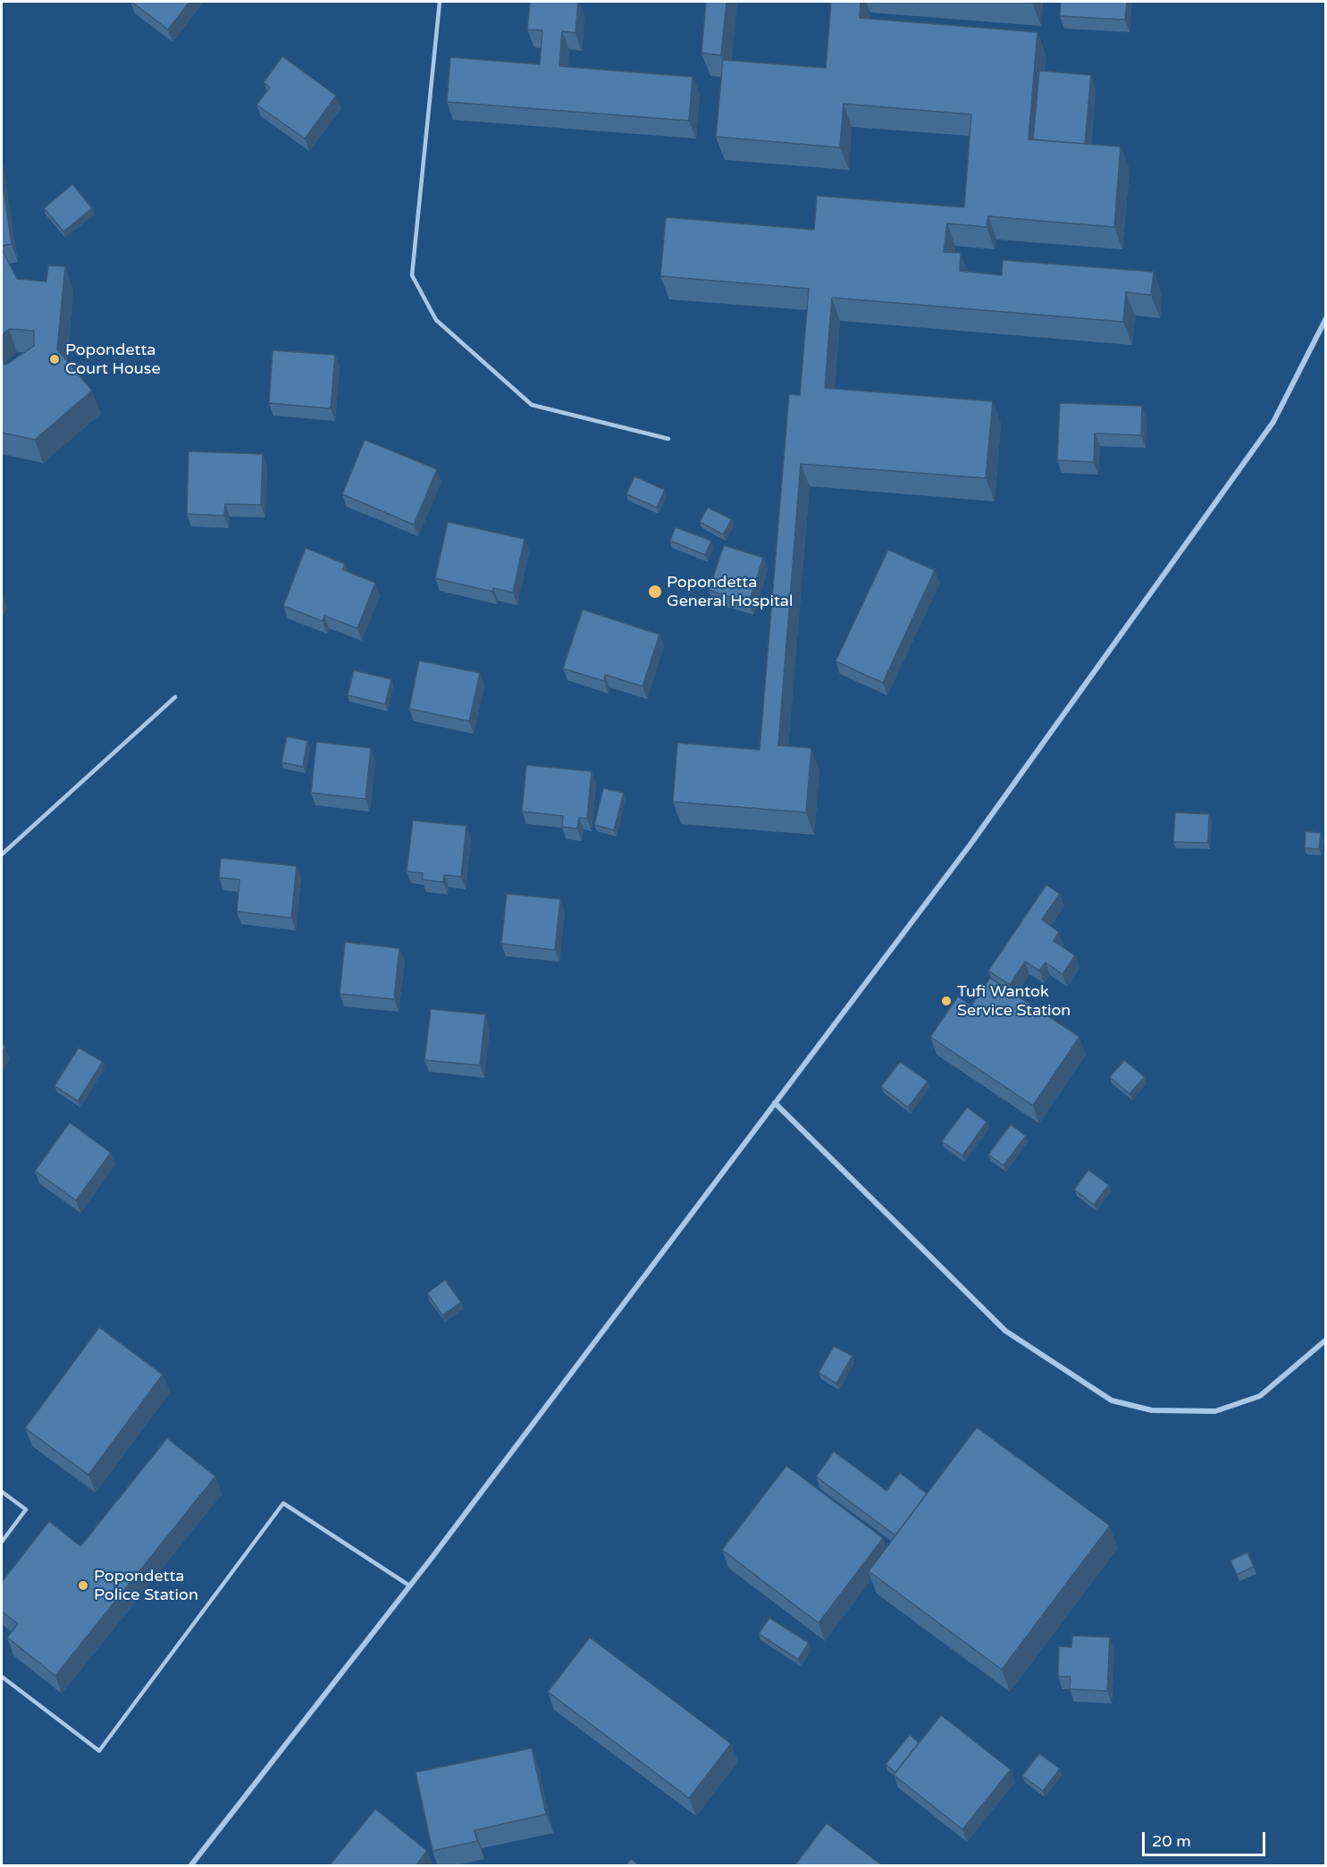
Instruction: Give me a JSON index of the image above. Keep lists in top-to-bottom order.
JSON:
{
  "places": [
    "Popondetta Court House",
    "Popondetta General Hospital",
    "Tufi Wantok Service Station",
    "Popondetta Police Station"
  ],
  "scale_bar": "20 m"
}
